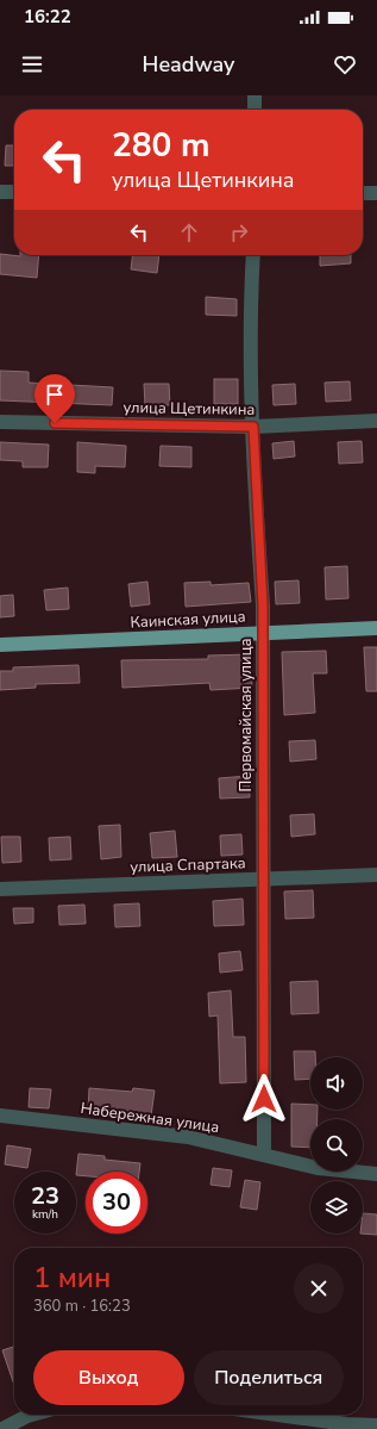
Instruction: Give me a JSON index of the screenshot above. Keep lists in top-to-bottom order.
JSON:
{
  "streets": {
    "main road": ["Каинская улица"],
    "street": [
      "улица Щетинкина",
      "Первомайская улица",
      "улица Спартака",
      "Набережная улица"
    ]
  },
  "crossings": [
    ["улица Щетинкина", "Первомайская улица"],
    ["Каинская улица", "Первомайская улица"],
    ["Первомайская улица", "улица Спартака"],
    ["Первомайская улица", "Набережная улица"]
  ],
  "page": {
    "status": "16:22",
    "header": "Headway",
    "turn": ["280 m", "улица Щетинкина"],
    "speed": "23 km/h",
    "limit": "30",
    "heading": ["1 мин", "360 m · 16:23"],
    "buttons": ["Выход", "Поделиться"]
  }
}
